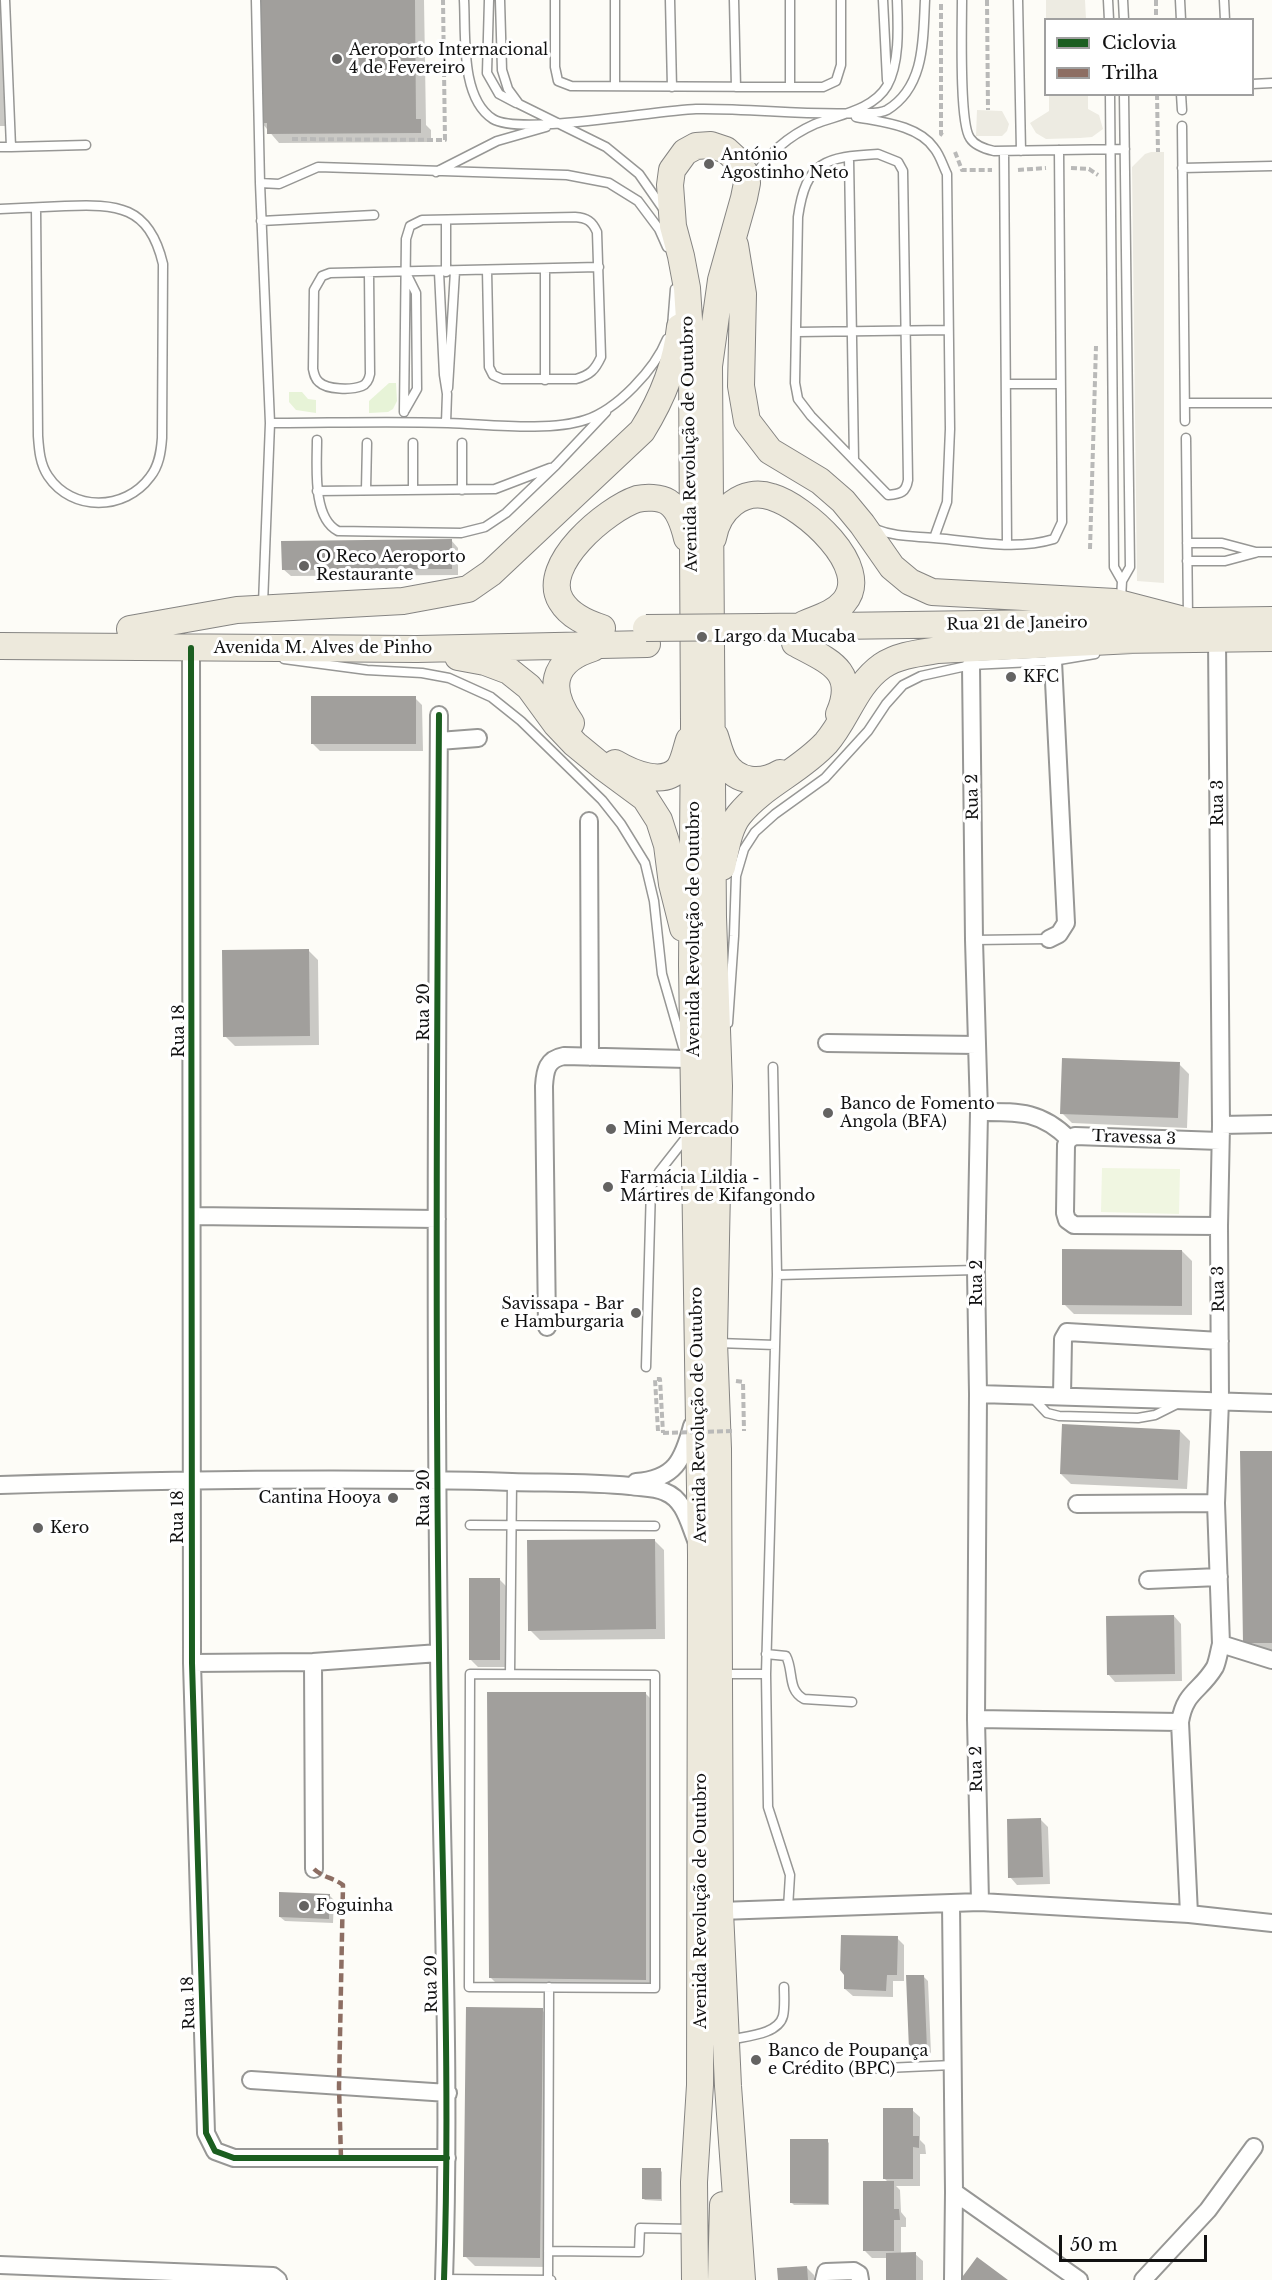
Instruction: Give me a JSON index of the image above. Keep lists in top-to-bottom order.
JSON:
{
  "streets": {
    "main road": ["Avenida Revolução de Outubro", "Rua 21 de Janeiro", "Avenida M. Alves de Pinho"],
    "street": [
      "Rua 2",
      "Rua 3",
      "Rua 20",
      "Rua 18",
      "Travessa 3"
    ]
  },
  "crossings": [
    ["Rua 21 de Janeiro", "Avenida M. Alves de Pinho"],
    ["Rua 21 de Janeiro", "Rua 3"],
    ["Avenida M. Alves de Pinho", "Rua 18"],
    ["Rua 3", "Travessa 3"],
    ["Rua 20", "Rua 18"]
  ],
  "places": [
    "Aeroporto Internacional 4 de Fevereiro",
    "António Agostinho Neto",
    "O Reco Aeroporto Restaurante",
    "Largo da Mucaba",
    "KFC",
    "Banco de Fomento Angola (BFA)",
    "Mini Mercado",
    "Farmácia Lildia - Mártires de Kifangondo",
    "Savissapa - Bar e Hamburgaria",
    "Cantina Hooya",
    "Kero",
    "Foguinha",
    "Banco de Poupança e Crédito (BPC)"
  ],
  "legend": ["Ciclovia", "Trilha"],
  "scale_bar": "50 m"
}
